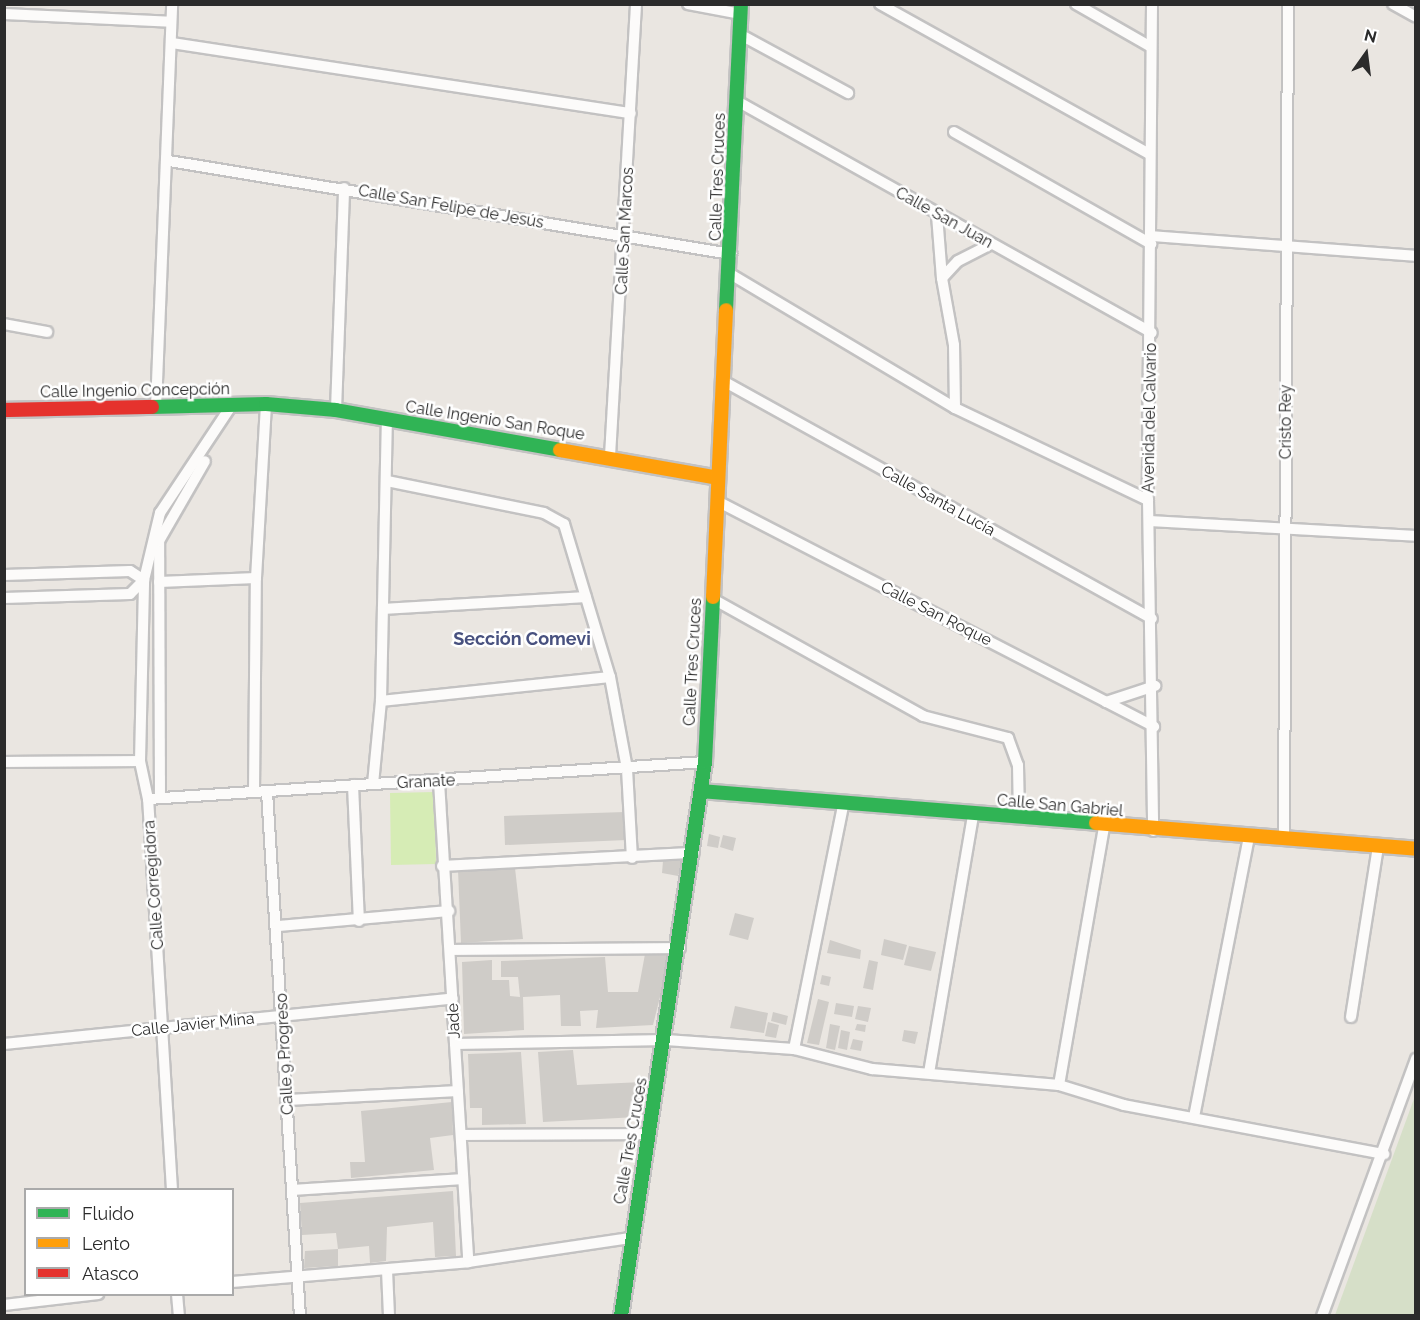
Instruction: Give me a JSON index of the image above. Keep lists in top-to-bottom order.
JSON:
{
  "streets": {
    "street": [
      "Calle Tres Cruces",
      "Calle San Felipe de Jesús",
      "Calle San Juan",
      "Calle San Marcos",
      "Calle Ingenio Concepción",
      "Avenida del Calvario",
      "Calle Ingenio San Roque",
      "Cristo Rey",
      "Calle Santa Lucía",
      "Calle San Roque",
      "Granate",
      "Calle San Gabriel",
      "Calle Corregidora",
      "Jade",
      "Calle Javier Mina",
      "Calle 9 Progreso"
    ]
  },
  "crossings": [
    ["Calle Tres Cruces", "Calle San Felipe de Jesús"],
    ["Calle Tres Cruces", "Calle San Juan"],
    ["Calle Tres Cruces", "Calle Ingenio San Roque"],
    ["Calle Tres Cruces", "Calle Santa Lucía"],
    ["Calle Tres Cruces", "Calle San Roque"],
    ["Calle Tres Cruces", "Granate"],
    ["Calle Tres Cruces", "Calle San Gabriel"],
    ["Calle San Felipe de Jesús", "Calle San Marcos"],
    ["Calle San Juan", "Avenida del Calvario"],
    ["Calle San Marcos", "Calle Ingenio San Roque"],
    ["Calle Ingenio Concepción", "Calle Ingenio San Roque"],
    ["Calle Ingenio Concepción", "Calle Corregidora"],
    ["Avenida del Calvario", "Calle Santa Lucía"],
    ["Avenida del Calvario", "Calle San Roque"],
    ["Avenida del Calvario", "Calle San Gabriel"],
    ["Cristo Rey", "Calle San Gabriel"],
    ["Granate", "Calle Corregidora"],
    ["Granate", "Jade"],
    ["Granate", "Calle 9 Progreso"],
    ["Calle Corregidora", "Calle Javier Mina"],
    ["Jade", "Calle Javier Mina"],
    ["Calle Javier Mina", "Calle 9 Progreso"]
  ],
  "districts": ["Sección Comevi"],
  "legend": ["Fluido", "Lento", "Atasco"],
  "north": "top"
}
